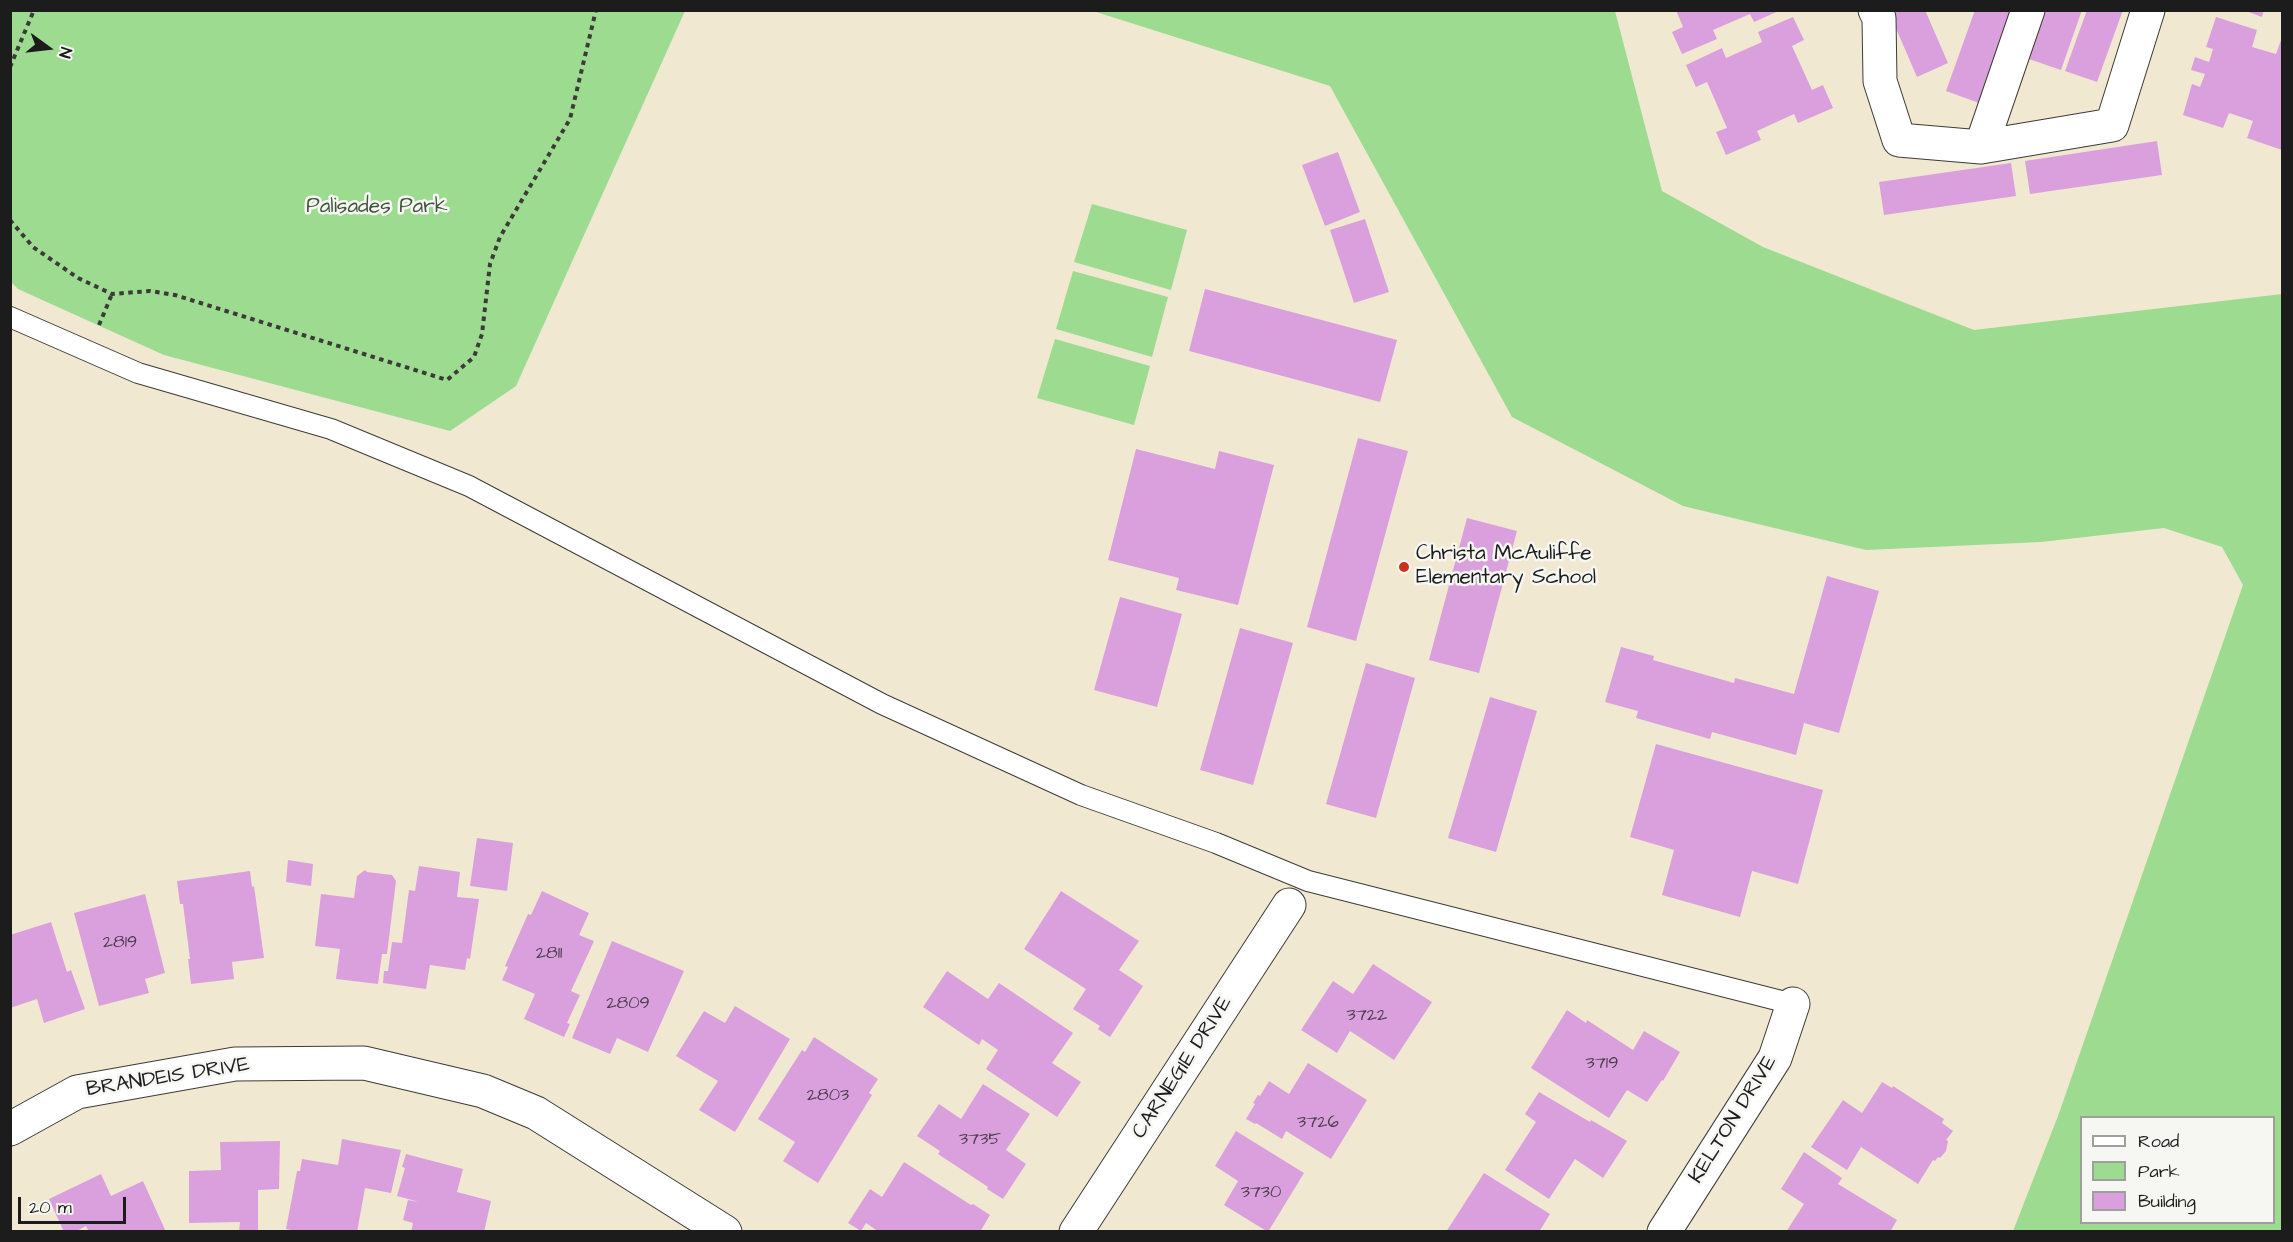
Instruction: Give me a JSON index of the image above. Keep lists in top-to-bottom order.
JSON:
{
  "streets": {
    "street": ["CARNEGIE DRIVE", "BRANDEIS DRIVE", "KELTON DRIVE"]
  },
  "parks": ["Palisades Park"],
  "places": ["Christa McAuliffe Elementary School"],
  "house_numbers": [
    "2819",
    "2811",
    "2809",
    "3722",
    "3719",
    "2803",
    "3726",
    "3735",
    "3730"
  ],
  "legend": ["Road", "Park", "Building"],
  "scale_bar": "20 m",
  "north": "right"
}
